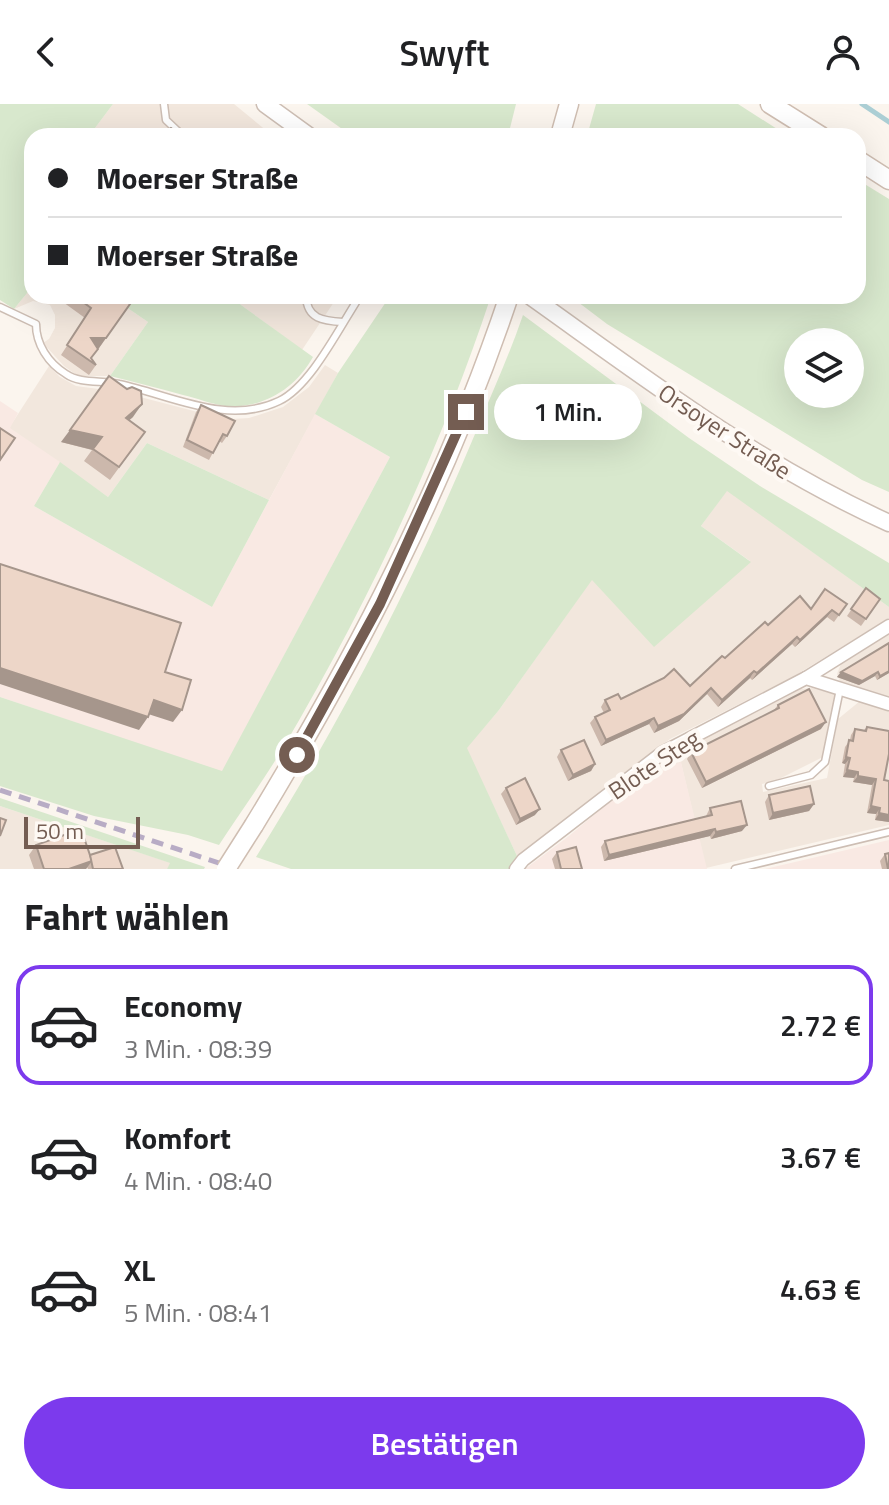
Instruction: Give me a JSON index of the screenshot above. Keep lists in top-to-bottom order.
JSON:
{
  "streets": {
    "street": ["Orsoyer Straße", "Blote Steg"]
  },
  "scale_bar": "50 m",
  "page": {
    "header": "Swyft",
    "banner": ["Moerser Straße", "Moerser Straße"],
    "bubble": "1 Min.",
    "scale": "50 m",
    "heading": "Fahrt wählen",
    "list": [
      {
        "name": "Economy",
        "note": "3 Min. · 08:39",
        "value": "2.72 €"
      },
      {
        "name": "Komfort",
        "note": "4 Min. · 08:40",
        "value": "3.67 €"
      },
      {
        "name": "XL",
        "note": "5 Min. · 08:41",
        "value": "4.63 €"
      }
    ],
    "buttons": "Bestätigen"
  }
}
